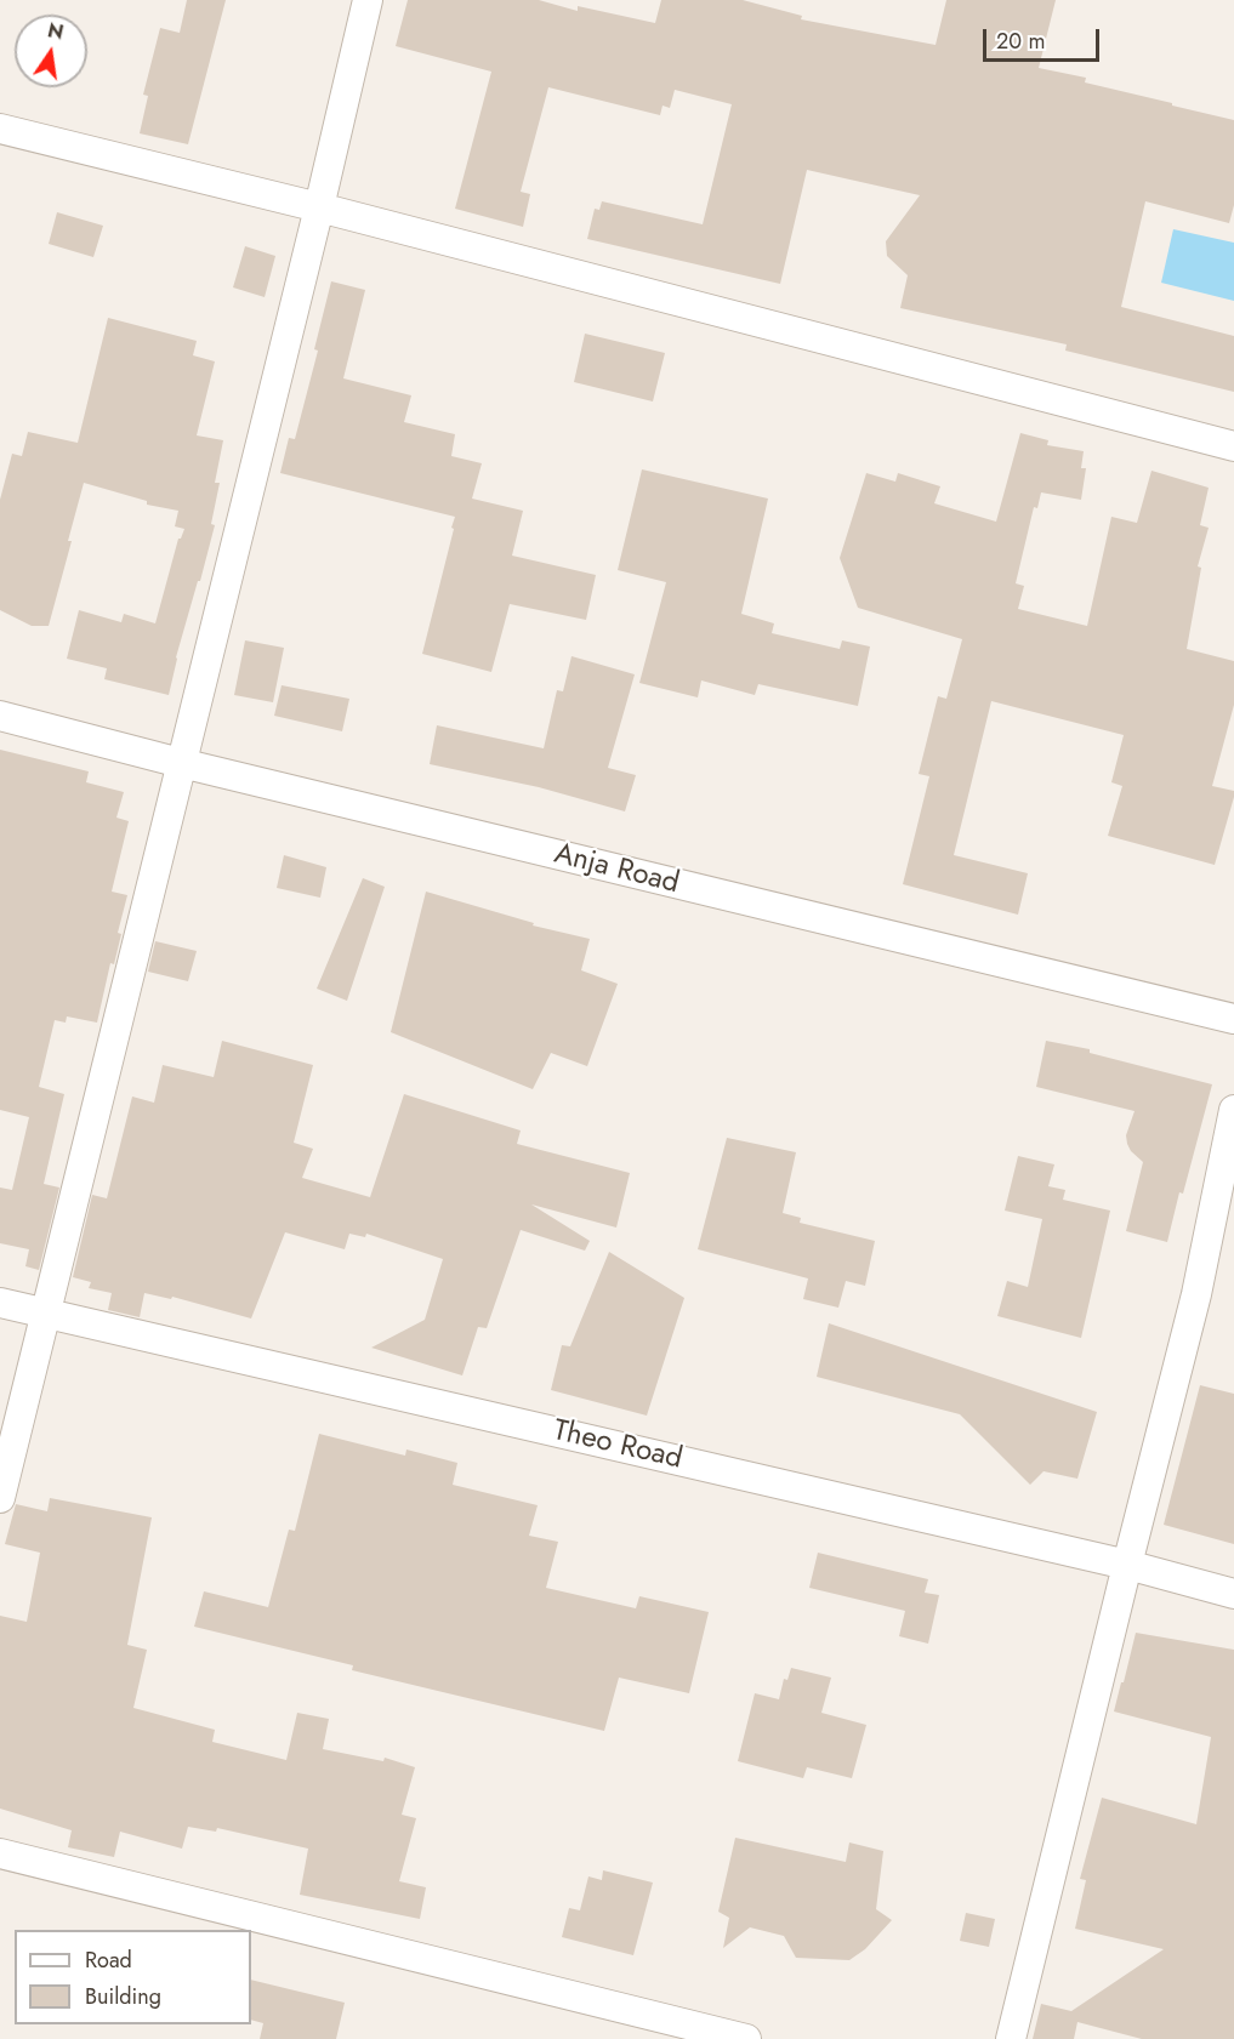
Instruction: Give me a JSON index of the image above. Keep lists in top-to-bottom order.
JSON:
{
  "streets": {
    "street": ["Anja Road", "Theo Road"]
  },
  "legend": ["Road", "Building"],
  "scale_bar": "20 m",
  "north": "top"
}
